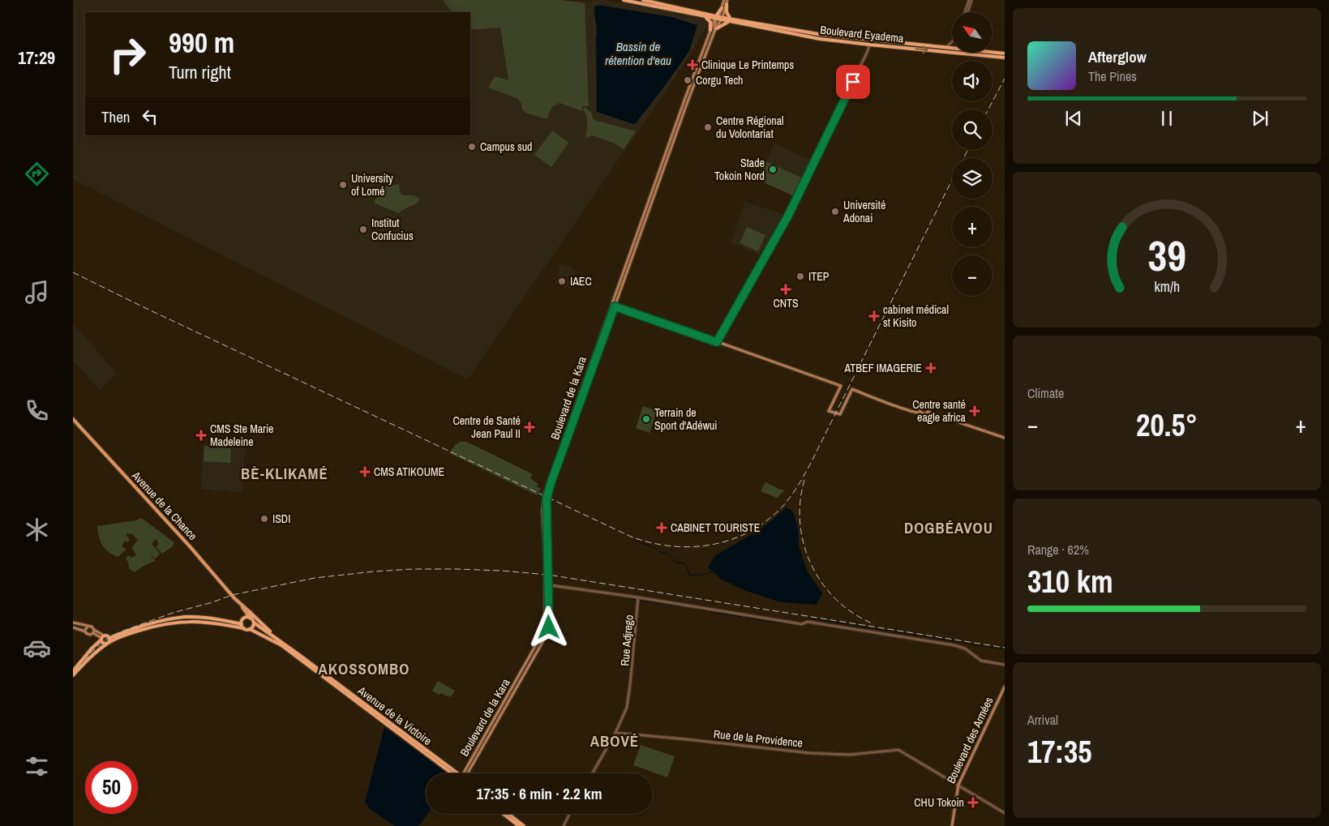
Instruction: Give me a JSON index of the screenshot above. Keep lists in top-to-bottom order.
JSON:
{
  "streets": {
    "highway": ["Boulevard Eyadema", "Avenue de la Victoire"],
    "main road": ["Boulevard de la Kara", "Avenue de la Chance", "Boulevard des Armées"],
    "street": ["Rue Adjrego", "Rue de la Providence"]
  },
  "crossings": [
    ["Boulevard Eyadema", "Boulevard de la Kara"],
    ["Avenue de la Chance", "Avenue de la Victoire"],
    ["Rue Adjrego", "Rue de la Providence"],
    ["Rue de la Providence", "Boulevard des Armées"]
  ],
  "districts": [
    "BÈ-KLIKAMÉ",
    "DOGBÉAVOU",
    "AKOSSOMBO",
    "ABOVÉ"
  ],
  "water": ["Bassin de rétention d'eau"],
  "places": {
    "health": [
      "Clinique Le Printemps",
      "CNTS",
      "cabinet médical st Kisito",
      "ATBEF IMAGERIE",
      "Centre santé eagle africa",
      "Centre de Santé Jean Paul II",
      "CMS Ste Marie Madeleine",
      "CMS ATIKOUME",
      "CABINET TOURISTE",
      "CHU Tokoin"
    ],
    "other": [
      "Corgu Tech",
      "Centre Régional du Volontariat",
      "Campus sud",
      "Stade Tokoin Nord",
      "University of Lomé",
      "Université Adonai",
      "Institut Confucius",
      "ITEP",
      "IAEC",
      "Terrain de Sport d'Adéwui",
      "ISDI"
    ]
  },
  "north": "top left",
  "page": {
    "tabs": "17:29",
    "map_buttons": ["+", "−"],
    "turn": ["990 m", "Turn right"],
    "song": ["Afterglow", "The Pines"],
    "then": "Then",
    "tile": [
      "Climate",
      ["Range · 62%", "310 km"],
      ["Arrival", "17:35"]
    ],
    "heat": ["−", "20.5°", "+"],
    "limit": "50",
    "trip": "17:35 · 6 min · 2.2 km",
    "gauge": ["39", "km/h"]
  }
}
